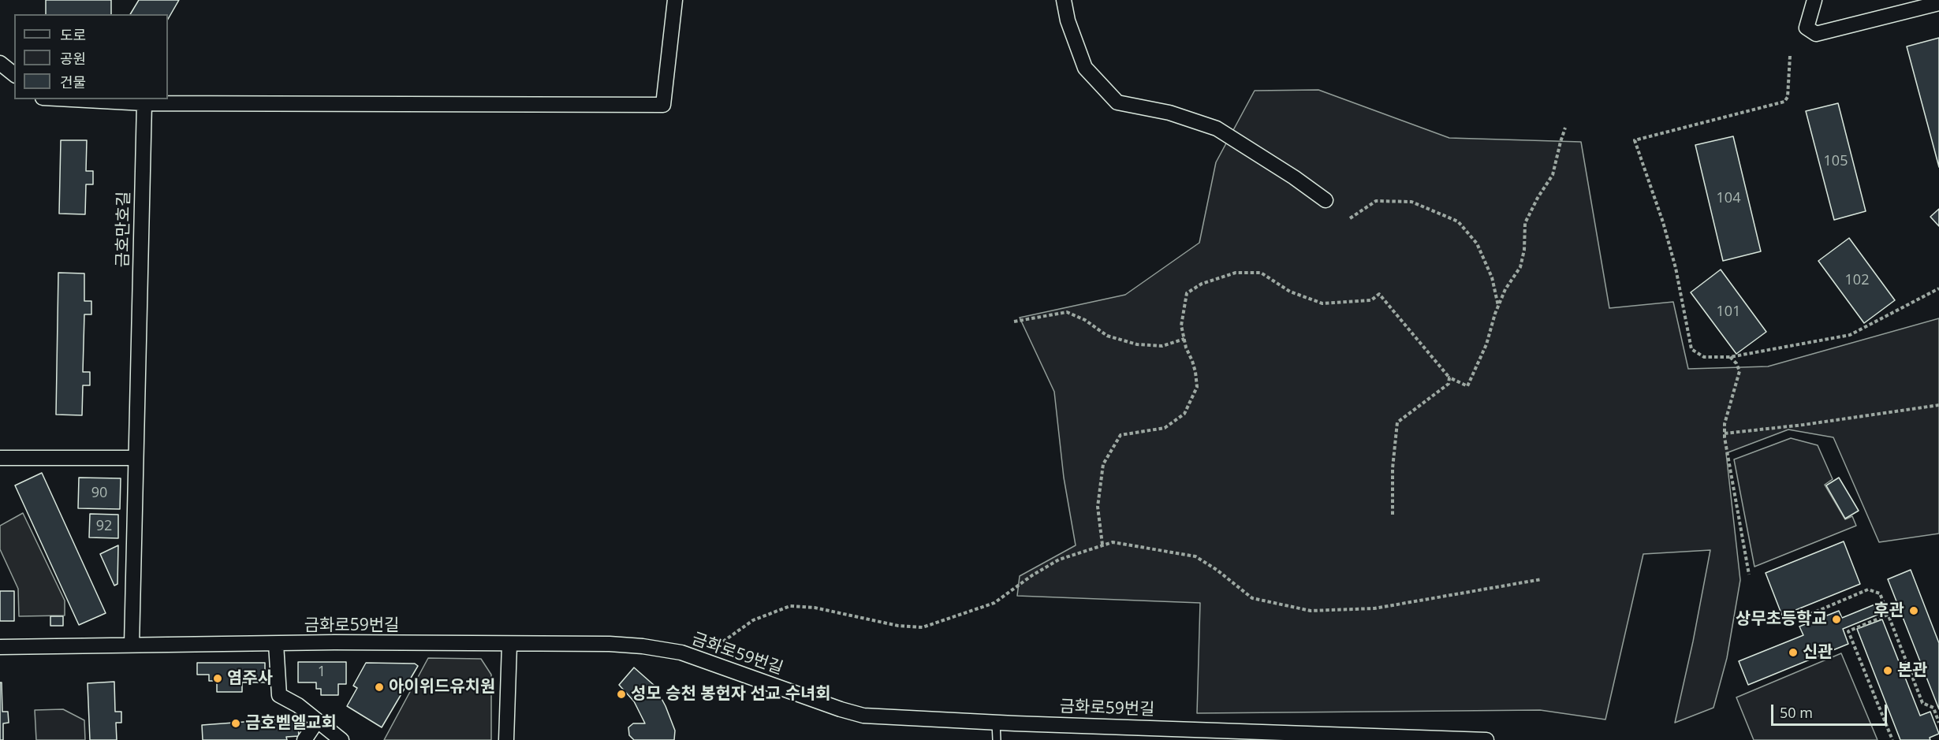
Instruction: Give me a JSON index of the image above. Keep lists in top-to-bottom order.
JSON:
{
  "streets": {
    "street": ["금호만호길", "금화로59번길"]
  },
  "crossings": [
    ["금호만호길", "금화로59번길"]
  ],
  "places": [
    "후관",
    "상무초등학교",
    "신관",
    "본관",
    "염주사",
    "아이위드유치원",
    "성모 승천 봉헌자 선교 수녀회",
    "금호벧엘교회"
  ],
  "house_numbers": [
    "105",
    "104",
    "102",
    "101",
    "90",
    "92",
    "1"
  ],
  "legend": ["도로", "공원", "건물"],
  "scale_bar": "50 m"
}
